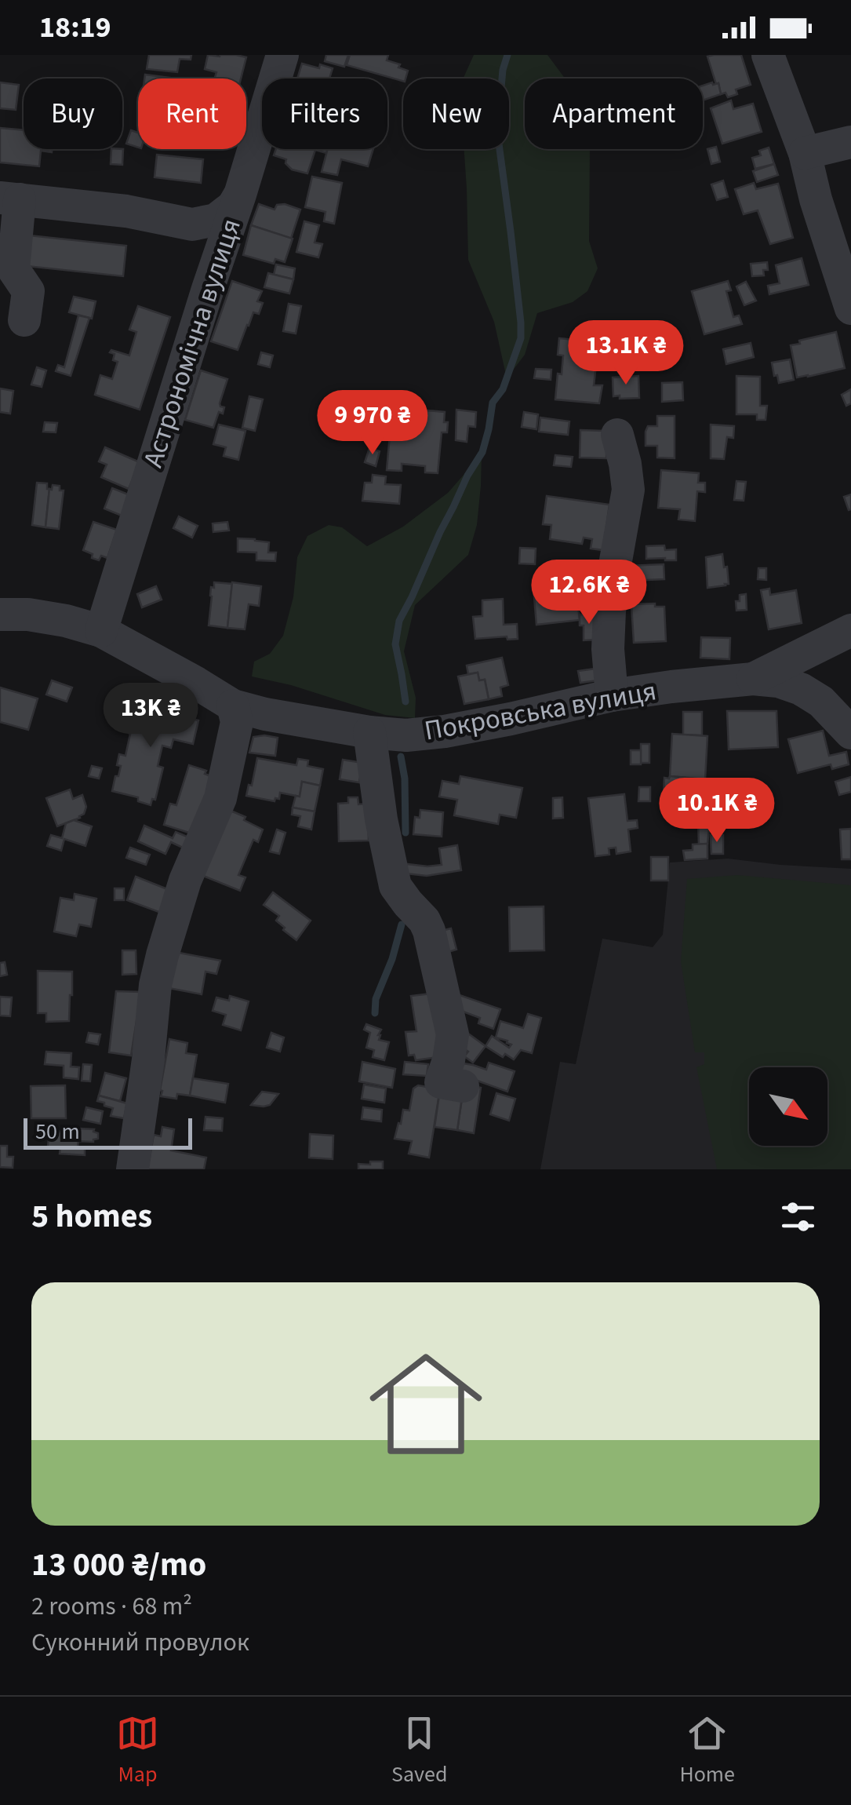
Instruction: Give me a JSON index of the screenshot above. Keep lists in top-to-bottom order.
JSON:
{
  "streets": {
    "street": ["Астрономічна вулиця", "Покровська вулиця"]
  },
  "crossings": [
    ["Астрономічна вулиця", "Покровська вулиця"]
  ],
  "scale_bar": "50 m",
  "north": "bottom right",
  "page": {
    "status": "18:19",
    "chip": [
      "Buy",
      "Rent",
      "Filters",
      "New",
      "Apartment"
    ],
    "price": [
      "13.1K ₴",
      "9 970 ₴",
      "12.6K ₴",
      "13K ₴",
      "10.1K ₴"
    ],
    "scale": "50 m",
    "heading": "5 homes",
    "list": [
      {
        "name": "13 000 ₴/mo",
        "note": "2 rooms · 68 m² · Суконний провулок"
      }
    ],
    "tabs": ["Map", "Saved", "Home"]
  }
}
